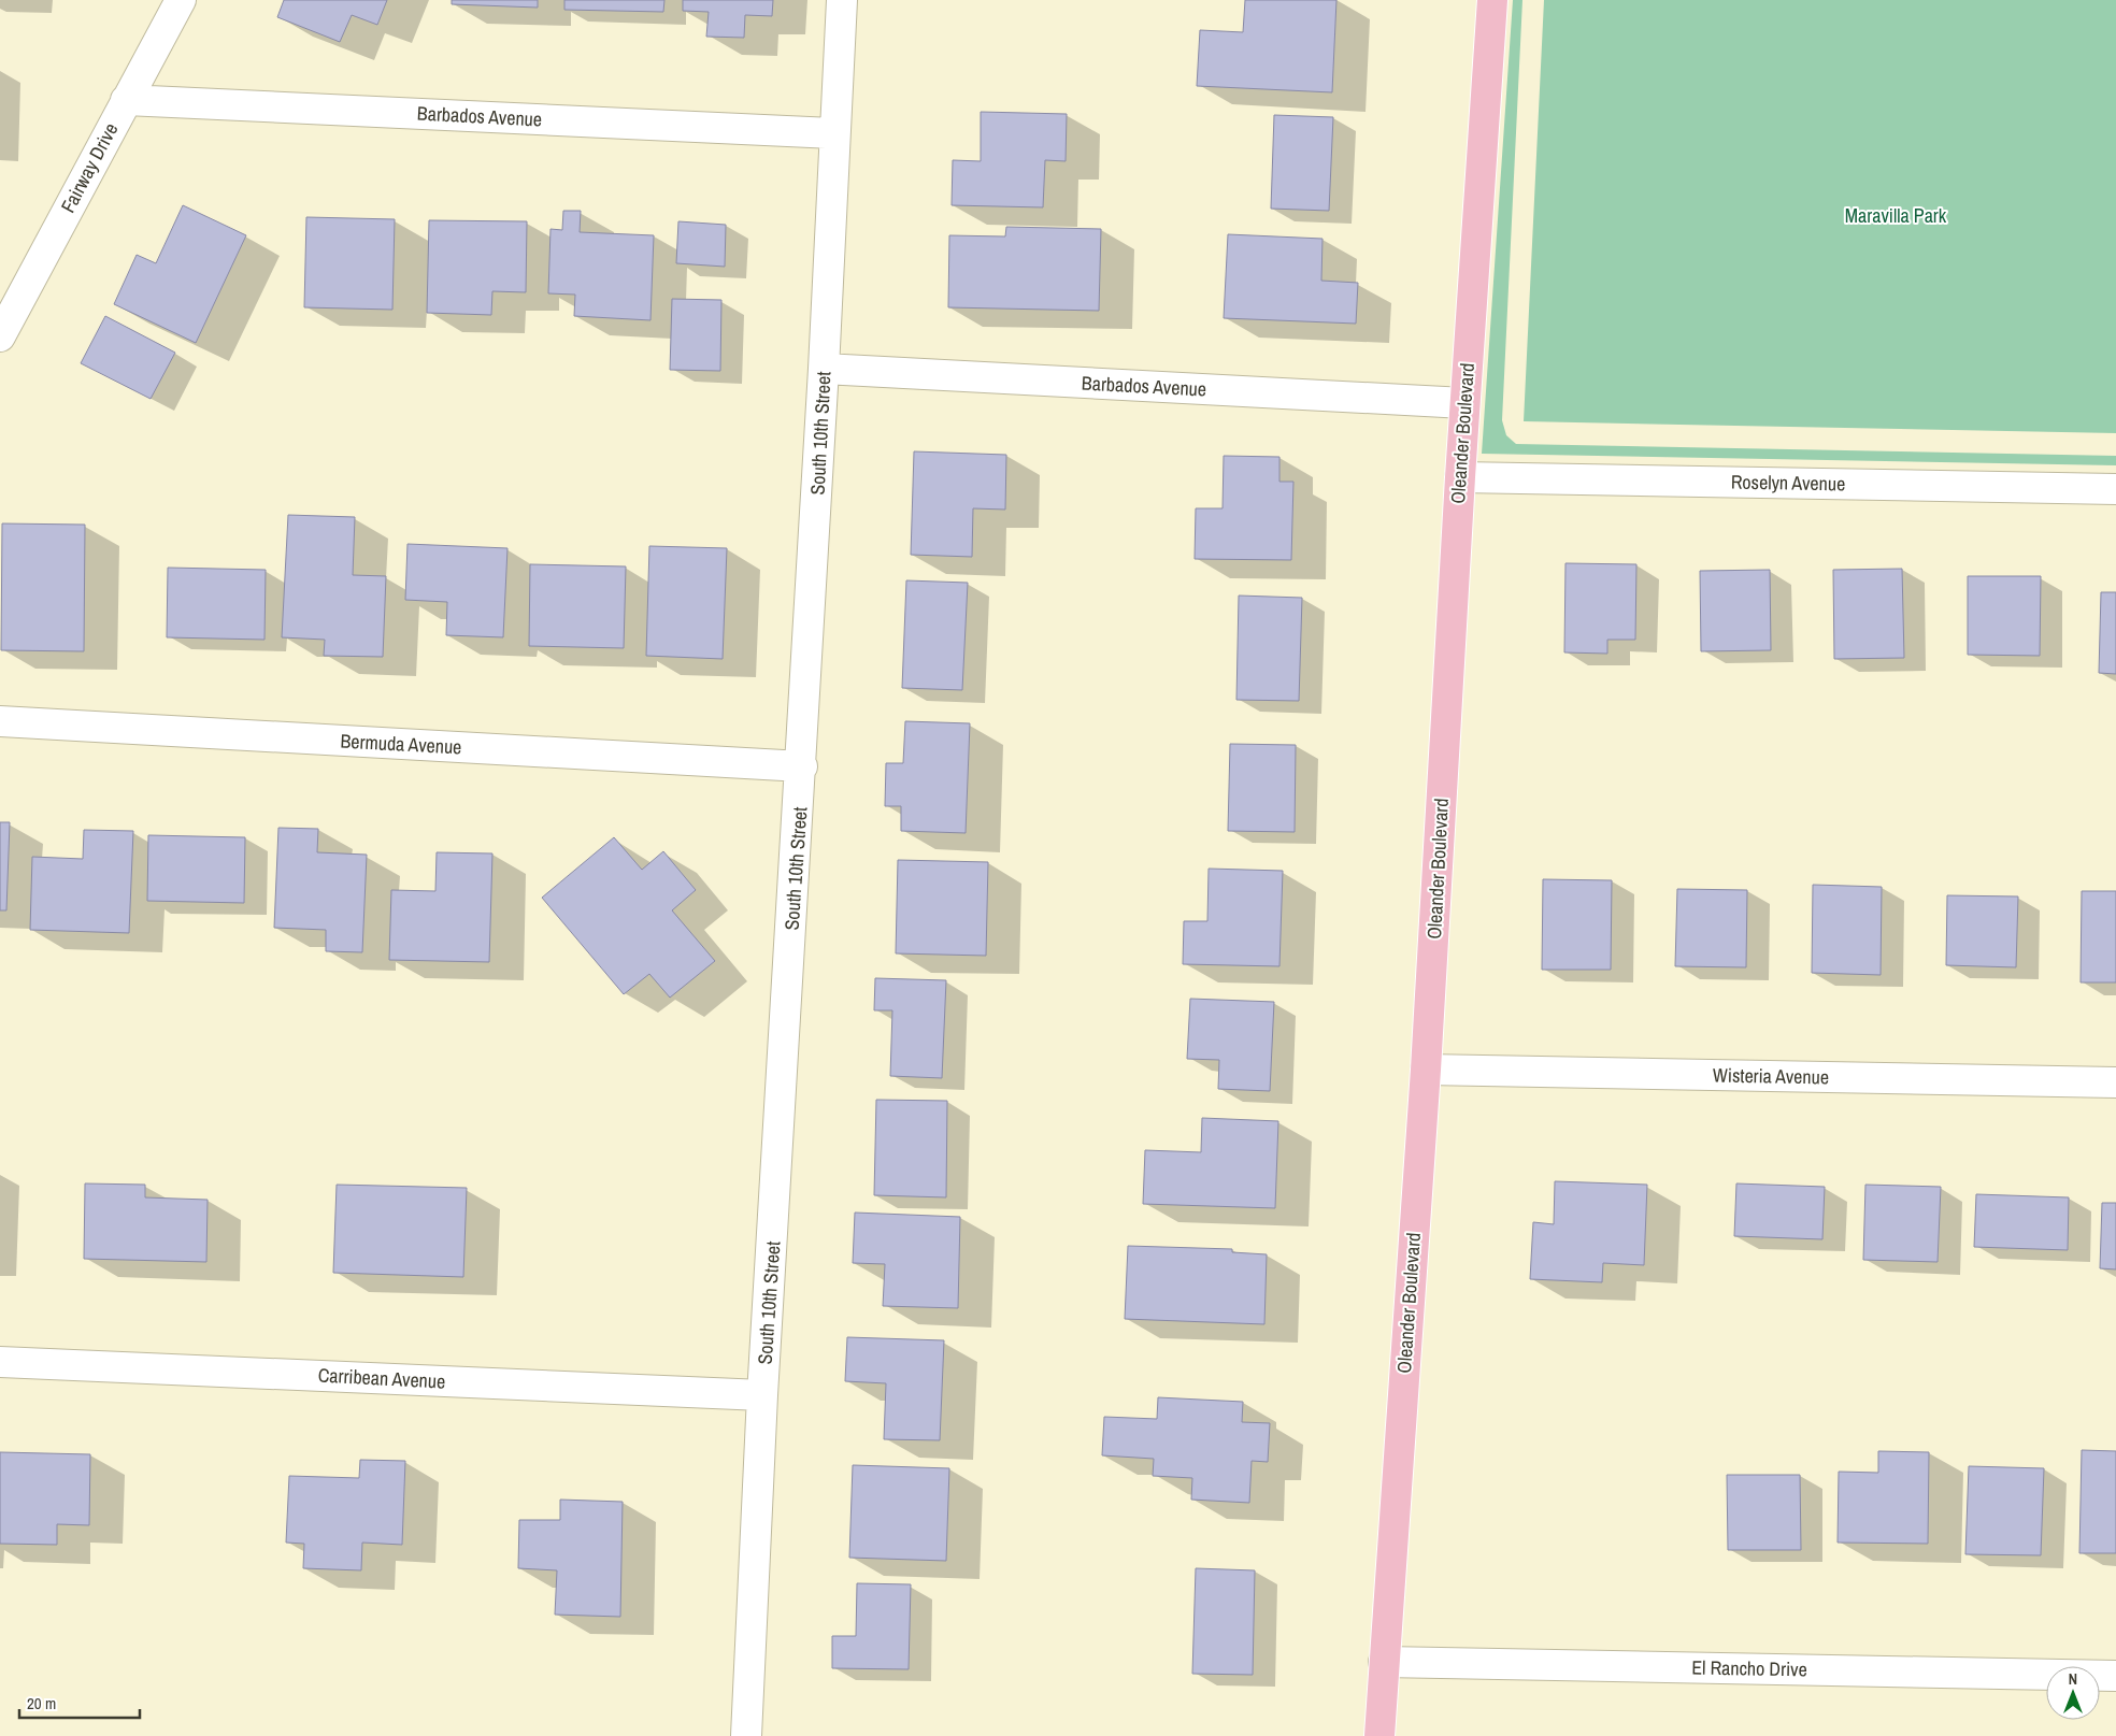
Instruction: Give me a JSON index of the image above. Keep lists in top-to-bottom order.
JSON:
{
  "streets": {
    "main road": ["Oleander Boulevard"],
    "street": [
      "Barbados Avenue",
      "Fairway Drive",
      "South 10th Street",
      "Roselyn Avenue",
      "Bermuda Avenue",
      "Wisteria Avenue",
      "Carribean Avenue",
      "El Rancho Drive"
    ]
  },
  "crossings": [
    ["Barbados Avenue", "Fairway Drive"],
    ["Barbados Avenue", "South 10th Street"],
    ["Barbados Avenue", "Oleander Boulevard"],
    ["South 10th Street", "Bermuda Avenue"],
    ["South 10th Street", "Carribean Avenue"],
    ["Oleander Boulevard", "Roselyn Avenue"],
    ["Oleander Boulevard", "Wisteria Avenue"],
    ["Oleander Boulevard", "El Rancho Drive"]
  ],
  "parks": ["Maravilla Park"],
  "scale_bar": "20 m",
  "north": "top"
}
